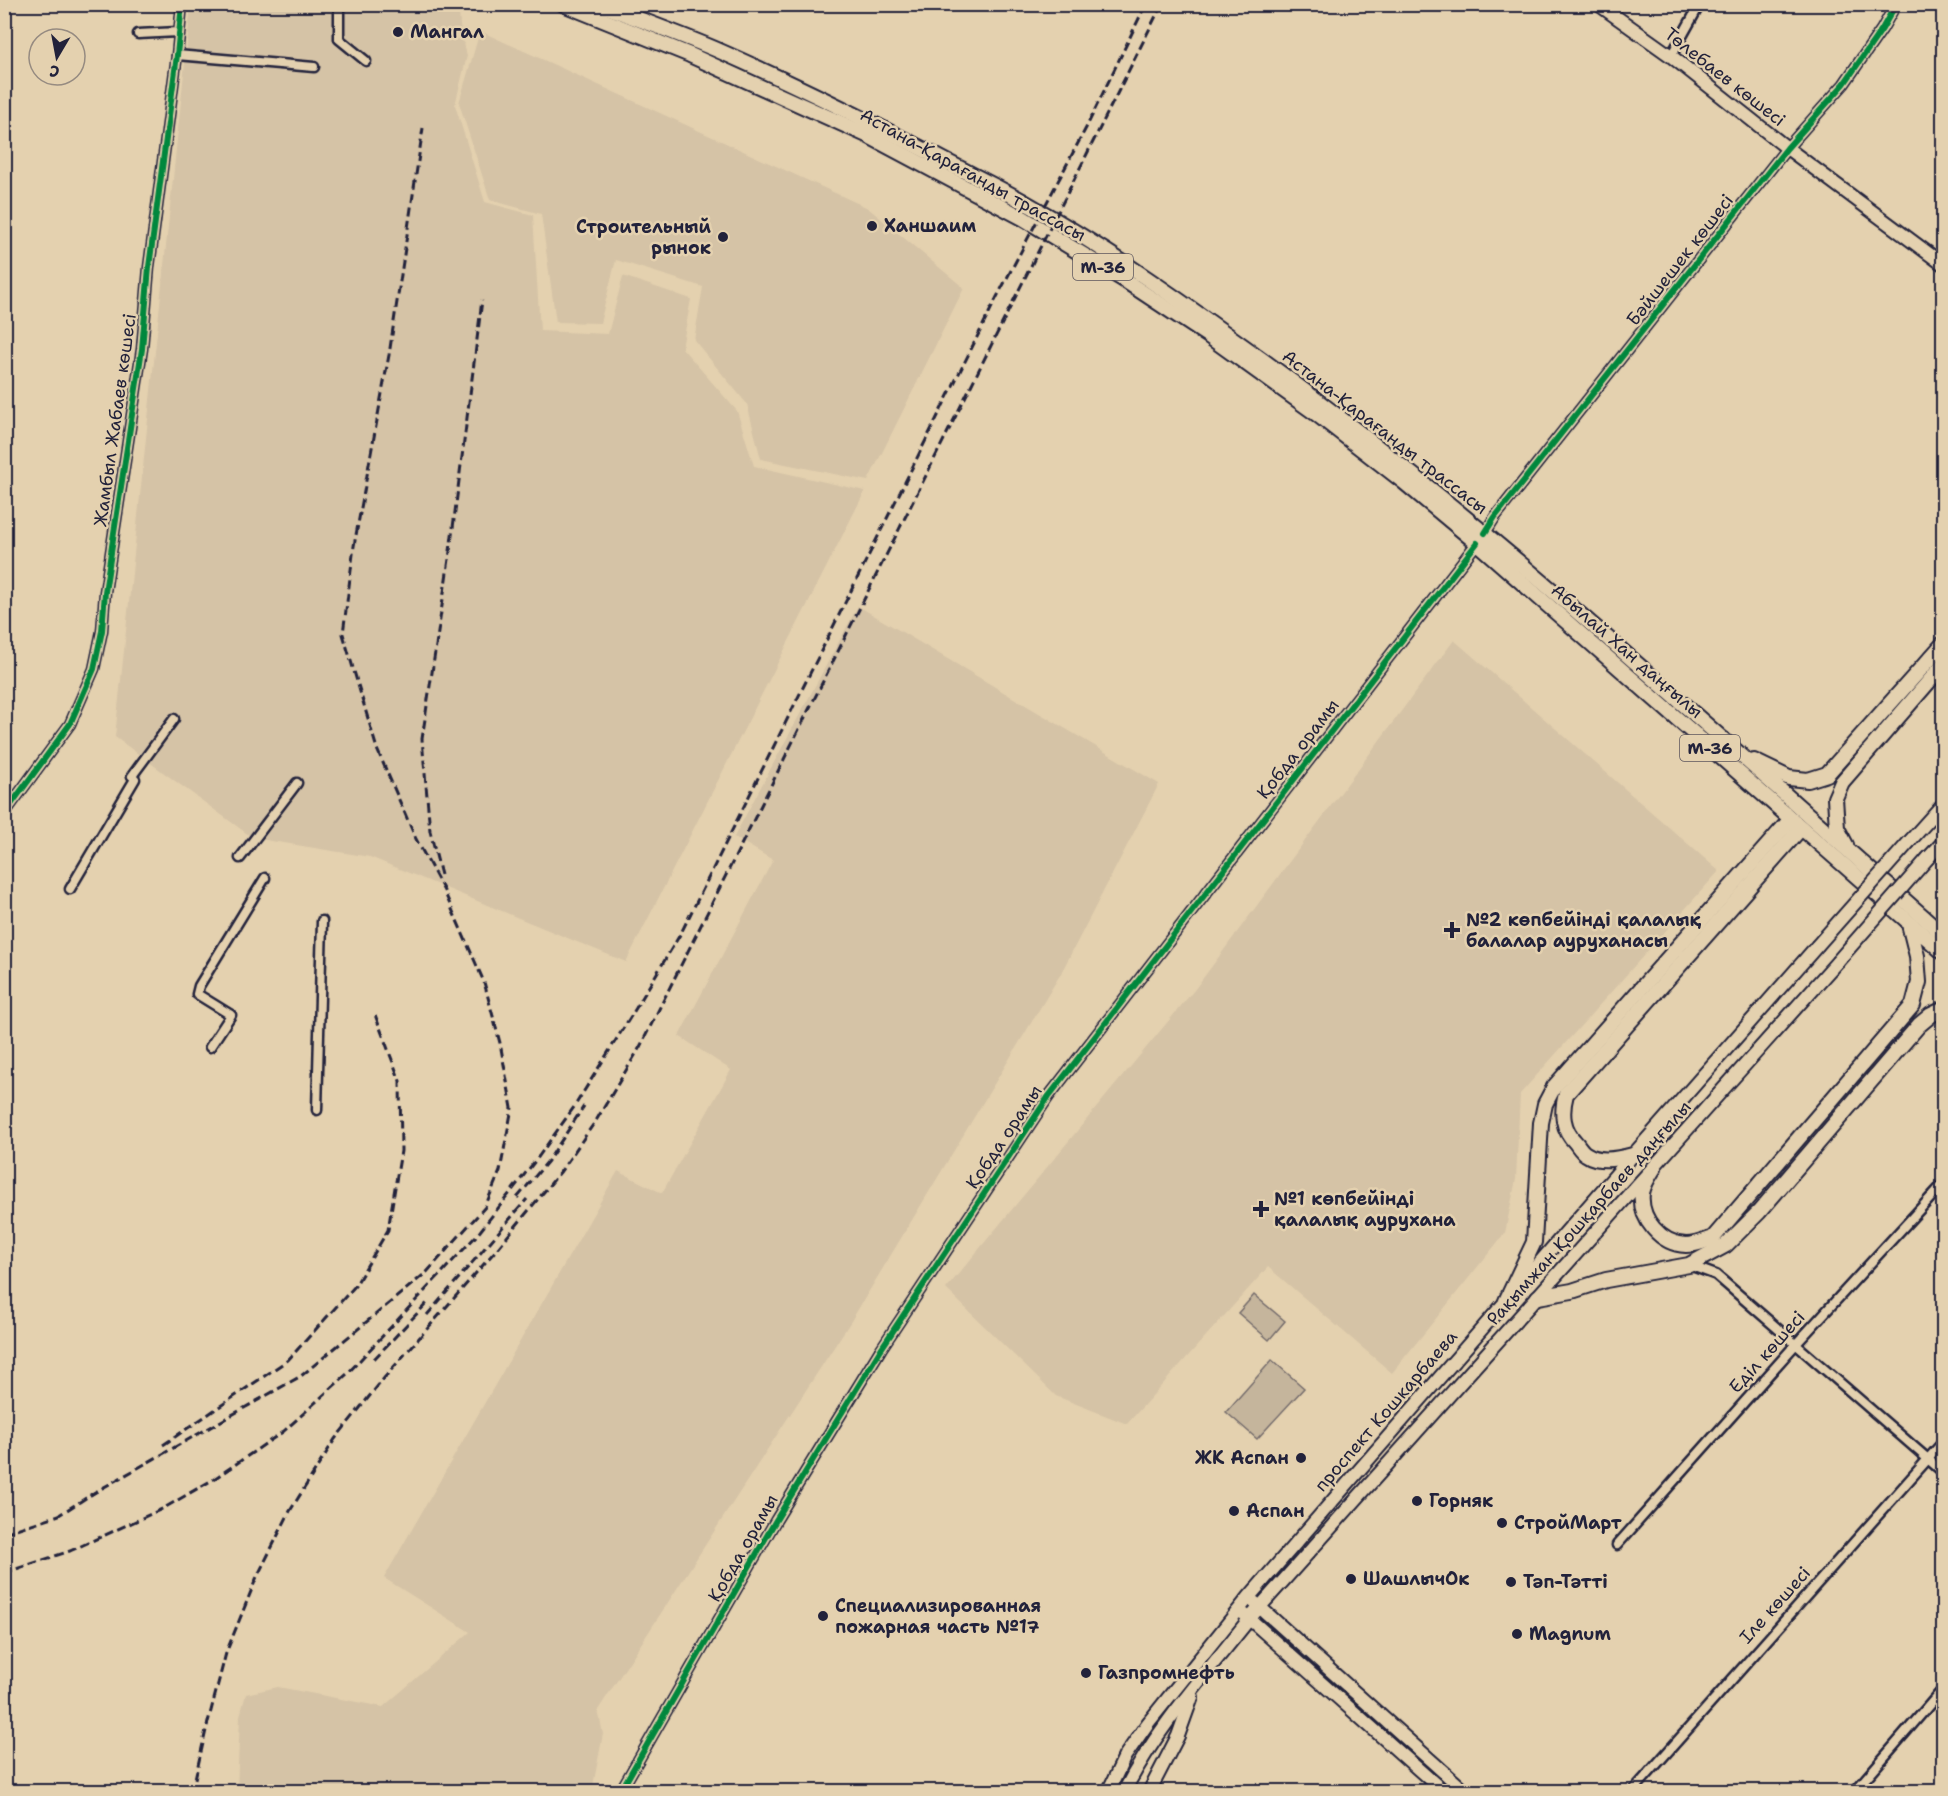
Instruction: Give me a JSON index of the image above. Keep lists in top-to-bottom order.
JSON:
{
  "streets": {
    "main road": [
      "Төлебаев көшесі",
      "Астана-Қарағанды трассасы",
      "M-36",
      "Абылай Хан даңғылы",
      "Рақымжан Қошқарбаев даңғылы",
      "проспект Кошкарбаева"
    ],
    "street": [
      "Бәйшешек көшесі",
      "Жамбыл Жабаев көшесі",
      "Қобда орамы",
      "Еділ көшесі",
      "Іле көшесі"
    ]
  },
  "crossings": [
    ["Төлебаев көшесі", "Бәйшешек көшесі"],
    ["Астана-Қарағанды трассасы", "Бәйшешек көшесі"],
    ["Астана-Қарағанды трассасы", "Абылай Хан даңғылы"],
    ["Астана-Қарағанды трассасы", "Қобда орамы"],
    ["Бәйшешек көшесі", "Абылай Хан даңғылы"],
    ["Бәйшешек көшесі", "Қобда орамы"],
    ["Абылай Хан даңғылы", "Қобда орамы"],
    ["Рақымжан Қошқарбаев даңғылы", "проспект Кошкарбаева"]
  ],
  "places": {
    "other": [
      "Мангал",
      "Ханшаим",
      "Строительный рынок",
      "ЖК Аспан",
      "Горняк",
      "Аспан",
      "СтройМарт",
      "ШашлычОк",
      "Тәп-Тәтті",
      "Специализированная пожарная часть №17",
      "Magnum",
      "Газпромнефть"
    ],
    "health": ["№2 көпбейінді қалалық балалар ауруханасы", "№1 көпбейінді қалалық аурухана"]
  },
  "north": "bottom"
}
